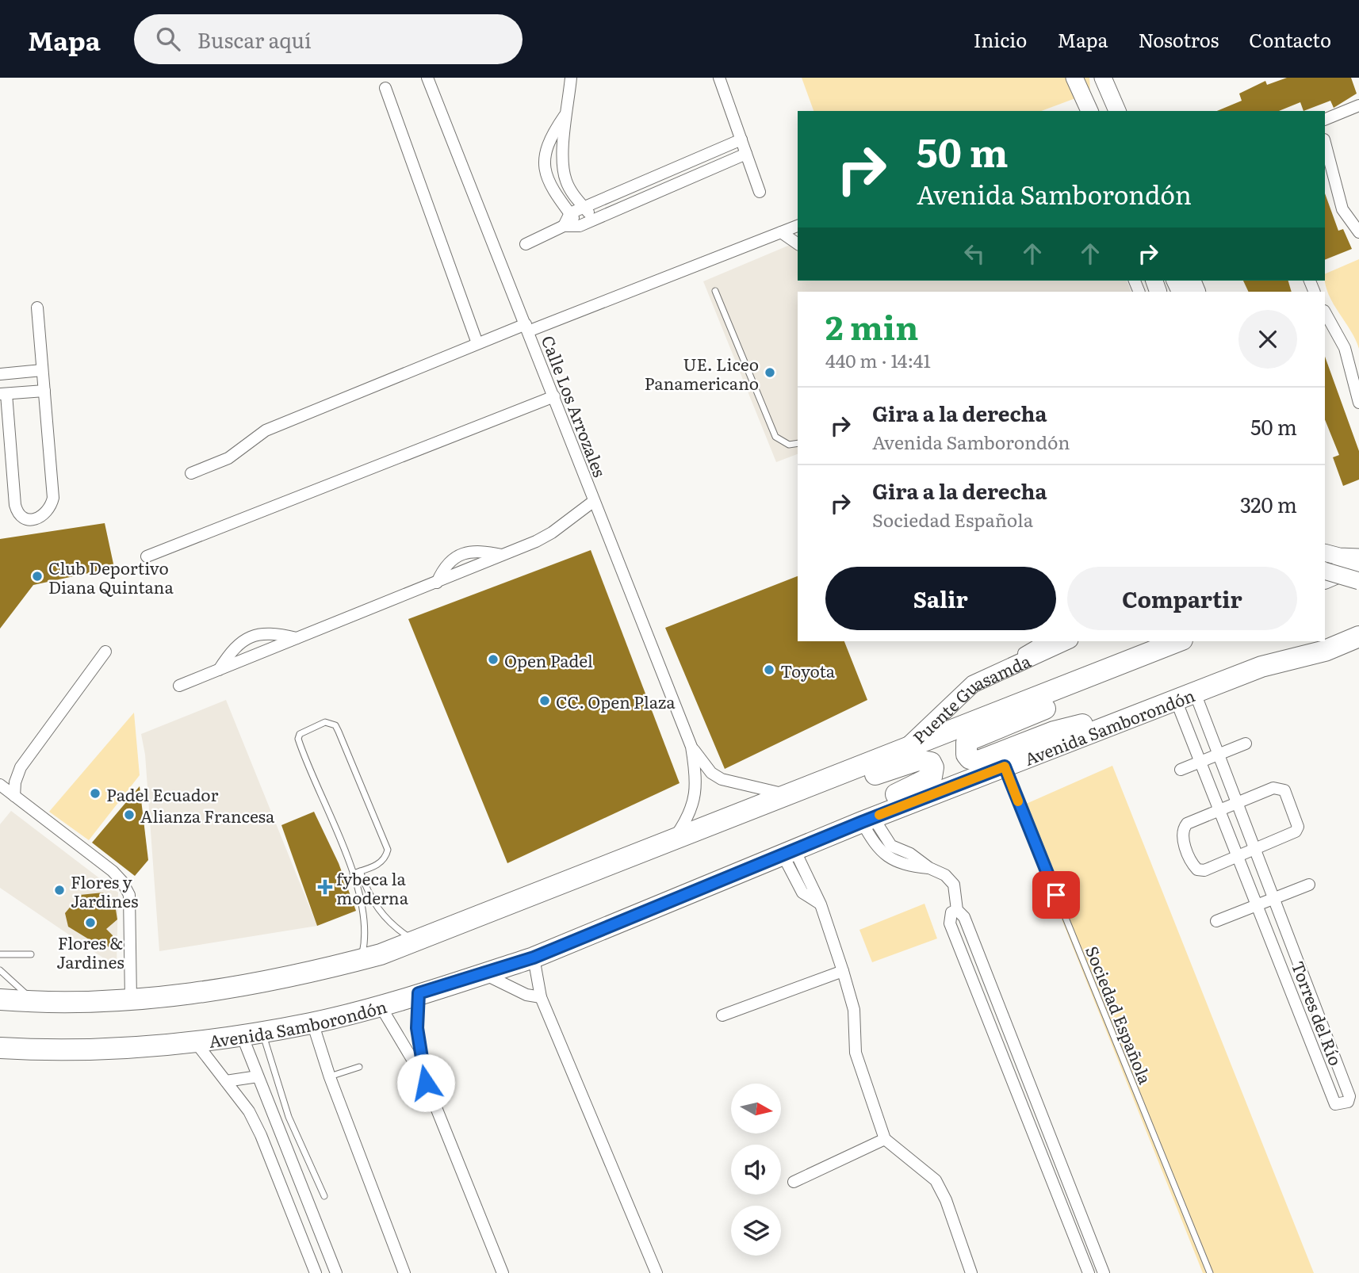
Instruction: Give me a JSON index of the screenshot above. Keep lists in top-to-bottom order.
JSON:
{
  "streets": {
    "highway": ["Avenida Samborondón"],
    "main road": ["Puente Guasamda"],
    "street": ["Calle Los Arrozales", "Torres del Río"],
    "lane": ["Sociedad Española"]
  },
  "crossings": [
    ["Avenida Samborondón", "Torres del Río"],
    ["Avenida Samborondón", "Sociedad Española"]
  ],
  "places": {
    "other": [
      "UE. Liceo Panamericano",
      "Club Deportivo Diana Quintana",
      "Open Padel",
      "Toyota",
      "CC. Open Plaza",
      "Padel Ecuador",
      "Alianza Francesa",
      "Flores y Jardines",
      "Flores & Jardines"
    ],
    "health": ["fybeca la moderna"]
  },
  "north": "right",
  "page": {
    "header": "Mapa",
    "search": "Buscar aquí",
    "nav": [
      "Inicio",
      "Mapa",
      "Nosotros",
      "Contacto"
    ],
    "turn": ["50 m", "Avenida Samborondón"],
    "heading": ["2 min", "440 m · 14:41"],
    "list": [
      {
        "name": "Gira a la derecha",
        "note": "Avenida Samborondón",
        "value": "50 m"
      },
      {
        "name": "Gira a la derecha",
        "note": "Sociedad Española",
        "value": "320 m"
      }
    ],
    "buttons": ["Salir", "Compartir"]
  }
}
